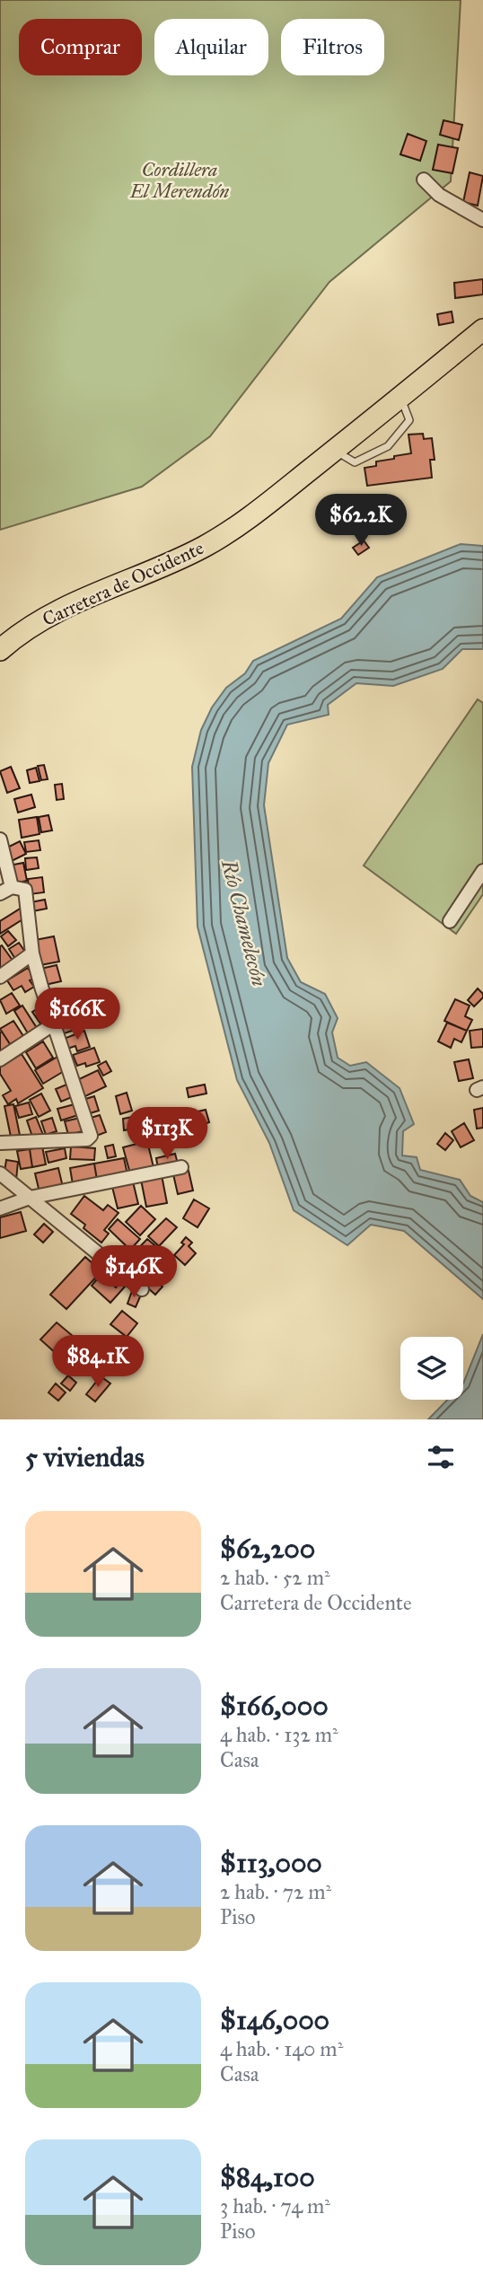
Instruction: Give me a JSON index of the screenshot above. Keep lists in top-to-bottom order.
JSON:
{
  "streets": {
    "main road": ["Carretera de Occidente"]
  },
  "water": ["Río Chamelecón"],
  "parks": ["Cordillera El Merendón"],
  "page": {
    "chip": ["Comprar", "Alquilar", "Filtros"],
    "price": [
      "$62.2K",
      "$166K",
      "$113K",
      "$146K",
      "$84.1K"
    ],
    "heading": "5 viviendas",
    "list": [
      {
        "name": "$62,200",
        "note": "2 hab. · 52 m² · Carretera de Occidente"
      },
      {
        "name": "$166,000",
        "note": "4 hab. · 132 m² · Casa"
      },
      {
        "name": "$113,000",
        "note": "2 hab. · 72 m² · Piso"
      },
      {
        "name": "$146,000",
        "note": "4 hab. · 140 m² · Casa"
      },
      {
        "name": "$84,100",
        "note": "3 hab. · 74 m² · Piso"
      }
    ]
  }
}
